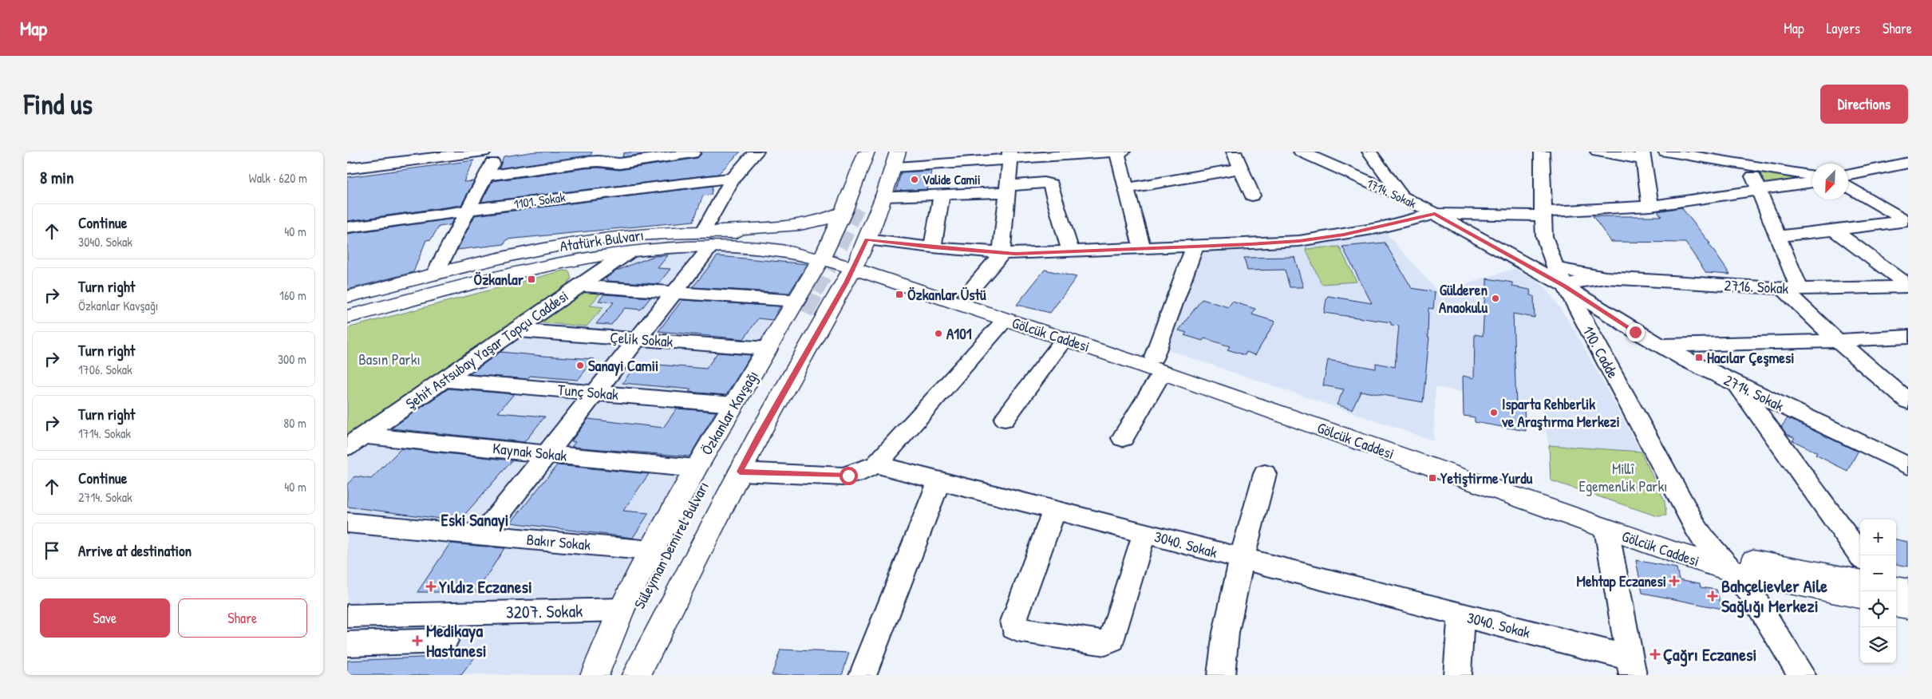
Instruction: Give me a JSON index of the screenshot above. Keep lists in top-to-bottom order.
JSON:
{
  "streets": {
    "main road": [
      "Atatürk Bulvarı",
      "Gölcük Caddesi",
      "Özkanlar Kavşağı",
      "Süleyman Demirel Bulvarı"
    ],
    "street": [
      "1714. Sokak",
      "1101. Sokak",
      "2716. Sokak",
      "Çelik Sokak",
      "Şehit Astsubay Yaşar Topçu Caddesi",
      "110. Cadde",
      "Tunç Sokak",
      "2714. Sokak",
      "Kaynak Sokak",
      "Bakır Sokak",
      "3040. Sokak",
      "3207. Sokak"
    ]
  },
  "crossings": [
    ["1714. Sokak", "2716. Sokak"],
    ["1714. Sokak", "110. Cadde"],
    ["1714. Sokak", "2714. Sokak"],
    ["Atatürk Bulvarı", "Gölcük Caddesi"],
    ["Atatürk Bulvarı", "Şehit Astsubay Yaşar Topçu Caddesi"],
    ["Atatürk Bulvarı", "Özkanlar Kavşağı"],
    ["2716. Sokak", "110. Cadde"],
    ["2716. Sokak", "2714. Sokak"],
    ["Gölcük Caddesi", "110. Cadde"],
    ["Çelik Sokak", "Şehit Astsubay Yaşar Topçu Caddesi"],
    ["Çelik Sokak", "Özkanlar Kavşağı"],
    ["Şehit Astsubay Yaşar Topçu Caddesi", "Tunç Sokak"],
    ["Şehit Astsubay Yaşar Topçu Caddesi", "Kaynak Sokak"],
    ["110. Cadde", "2714. Sokak"],
    ["Tunç Sokak", "Özkanlar Kavşağı"],
    ["Özkanlar Kavşağı", "Kaynak Sokak"],
    ["Özkanlar Kavşağı", "Bakır Sokak"],
    ["Özkanlar Kavşağı", "Süleyman Demirel Bulvarı"],
    ["Özkanlar Kavşağı", "3207. Sokak"]
  ],
  "districts": ["Eski Sanayi"],
  "parks": ["Basın Parkı", "Millî Egemenlik Parkı"],
  "places": {
    "other": [
      "Valide Camii",
      "Gülderen Anaokulu",
      "A101",
      "Sanayi Camii",
      "Isparta Rehberlik ve Araştırma Merkezi"
    ],
    "transit": [
      "Özkanlar",
      "Özkanlar Üstü",
      "Hacılar Çeşmesi",
      "Yetiştirme Yurdu"
    ],
    "health": [
      "Mehtap Eczanesi",
      "Yıldız Eczanesi",
      "Bahçelievler Aile Sağlığı Merkezi",
      "Medikaya Hastanesi",
      "Çağrı Eczanesi"
    ]
  },
  "north": "bottom left",
  "page": {
    "header": "Map",
    "nav": ["Map", "Layers", "Share"],
    "buttons": [
      "Directions",
      ["Save", "Share"]
    ],
    "title": "Find us",
    "heading": ["8 min", "Walk · 620 m"],
    "list": [
      ["Continue", "3040. Sokak", "40 m"],
      ["Turn right", "Özkanlar Kavşağı", "160 m"],
      ["Turn right", "1706. Sokak", "300 m"],
      ["Turn right", "1714. Sokak", "80 m"],
      ["Continue", "2714. Sokak", "40 m"],
      "Arrive at destination"
    ],
    "map_buttons": ["+", "−"]
  }
}
